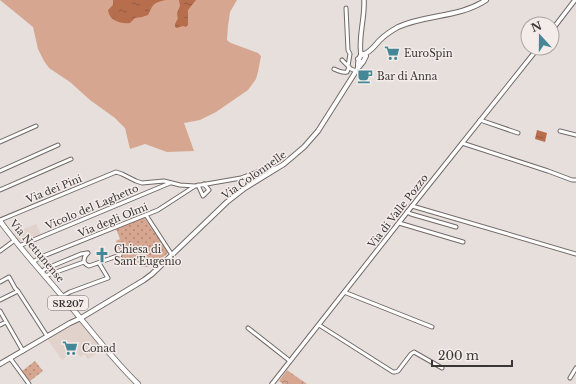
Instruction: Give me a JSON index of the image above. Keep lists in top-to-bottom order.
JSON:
{
  "streets": {
    "main road": ["Via Colonnelle", "Via Nettunense", "SR207"],
    "street": [
      "Via dei Pini",
      "Vicolo del Laghetto",
      "Via di Valle Pozzo",
      "Via degli Olmi"
    ]
  },
  "crossings": [
    ["Via Colonnelle", "Vicolo del Laghetto"],
    ["Via Colonnelle", "Via Nettunense"],
    ["Via dei Pini", "Vicolo del Laghetto"],
    ["Via dei Pini", "Via Nettunense"],
    ["Vicolo del Laghetto", "Via degli Olmi"],
    ["Vicolo del Laghetto", "Via Nettunense"],
    ["Via degli Olmi", "Via Nettunense"]
  ],
  "places": {
    "supermarket": ["EuroSpin", "Conad"],
    "cafe": ["Bar di Anna"],
    "church": ["Chiesa di Sant'Eugenio"]
  },
  "scale_bar": "200 m",
  "north": "top"
}
